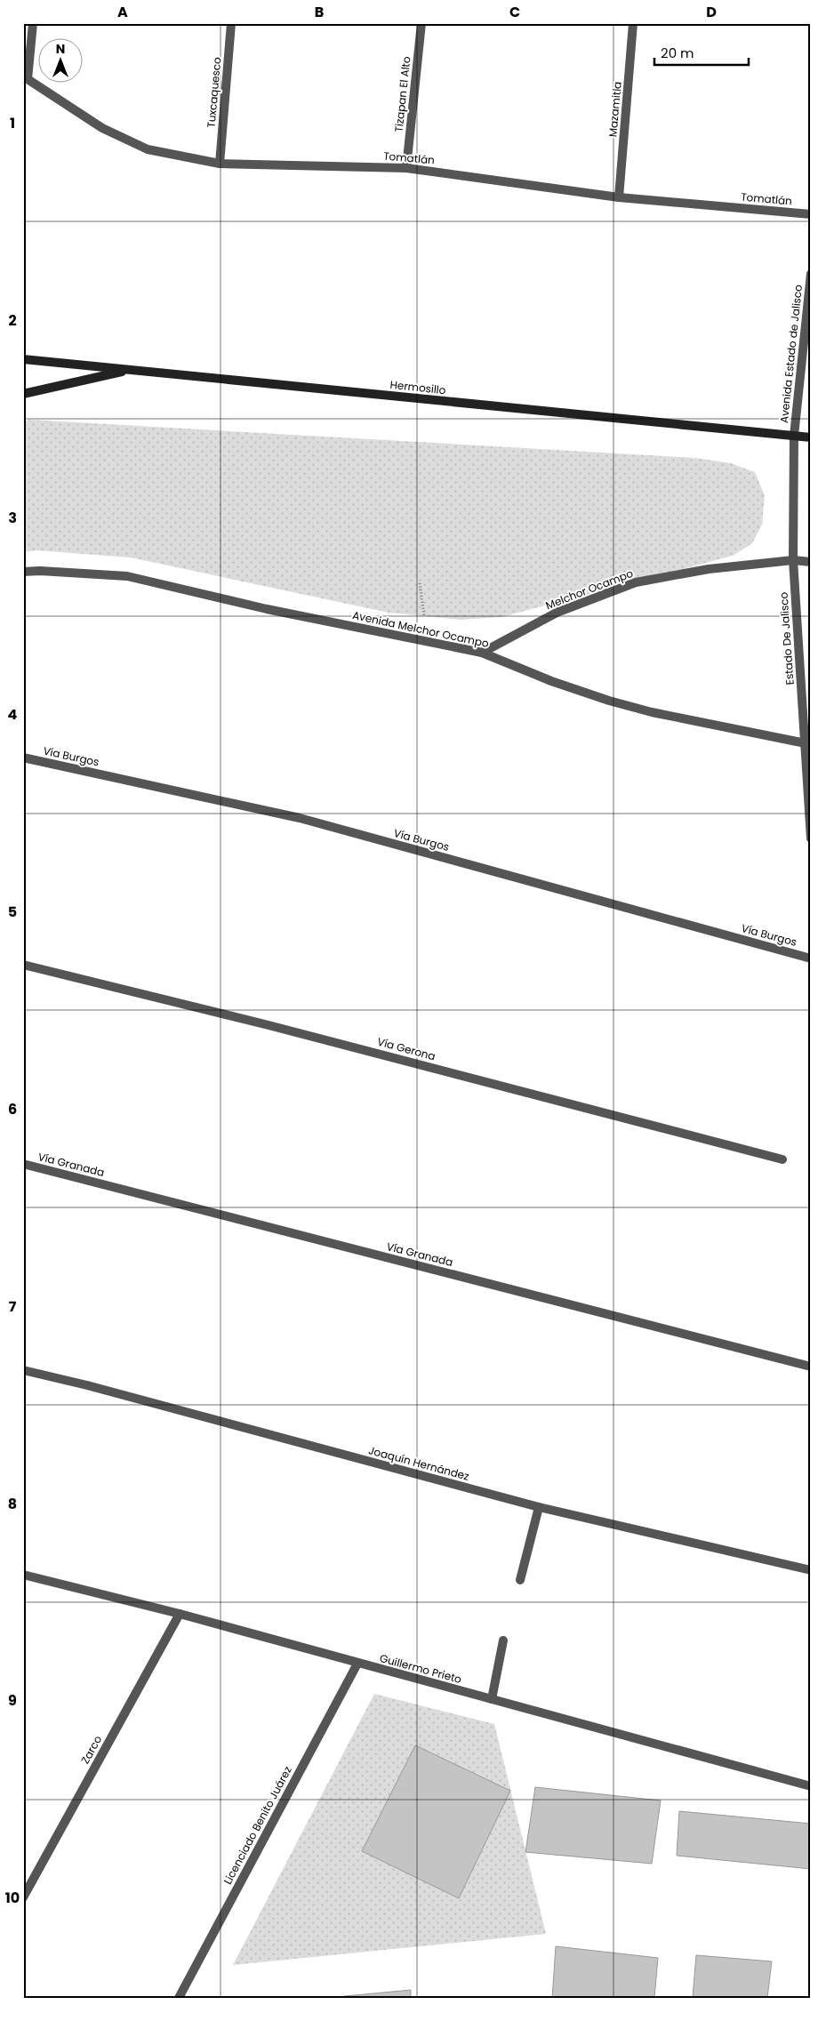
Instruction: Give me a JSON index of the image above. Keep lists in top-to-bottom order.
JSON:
{
  "streets": {
    "street": [
      "Tuxcaquesco",
      "Tizapan El Alto",
      "Mazamitla",
      "Tomatlán",
      "Avenida Estado de Jalisco",
      "Hermosillo",
      "Melchor Ocampo",
      "Avenida Melchor Ocampo",
      "Estado De Jalisco",
      "Vía Burgos",
      "Vía Gerona",
      "Vía Granada",
      "Joaquín Hernández",
      "Guillermo Prieto",
      "Zarco",
      "Licenciado Benito Juárez"
    ]
  },
  "crossings": [
    ["Tuxcaquesco", "Tomatlán"],
    ["Tizapan El Alto", "Tomatlán"],
    ["Mazamitla", "Tomatlán"],
    ["Avenida Estado de Jalisco", "Hermosillo"],
    ["Avenida Estado de Jalisco", "Estado De Jalisco"],
    ["Hermosillo", "Estado De Jalisco"],
    ["Melchor Ocampo", "Avenida Melchor Ocampo"],
    ["Melchor Ocampo", "Estado De Jalisco"],
    ["Avenida Melchor Ocampo", "Estado De Jalisco"],
    ["Guillermo Prieto", "Zarco"],
    ["Guillermo Prieto", "Licenciado Benito Juárez"]
  ],
  "scale_bar": "20 m",
  "north": "top",
  "grid": {
    "columns": [
      "A",
      "B",
      "C",
      "D"
    ],
    "rows": [
      "1",
      "2",
      "3",
      "4",
      "5",
      "6",
      "7",
      "8",
      "9",
      "10"
    ]
  }
}
